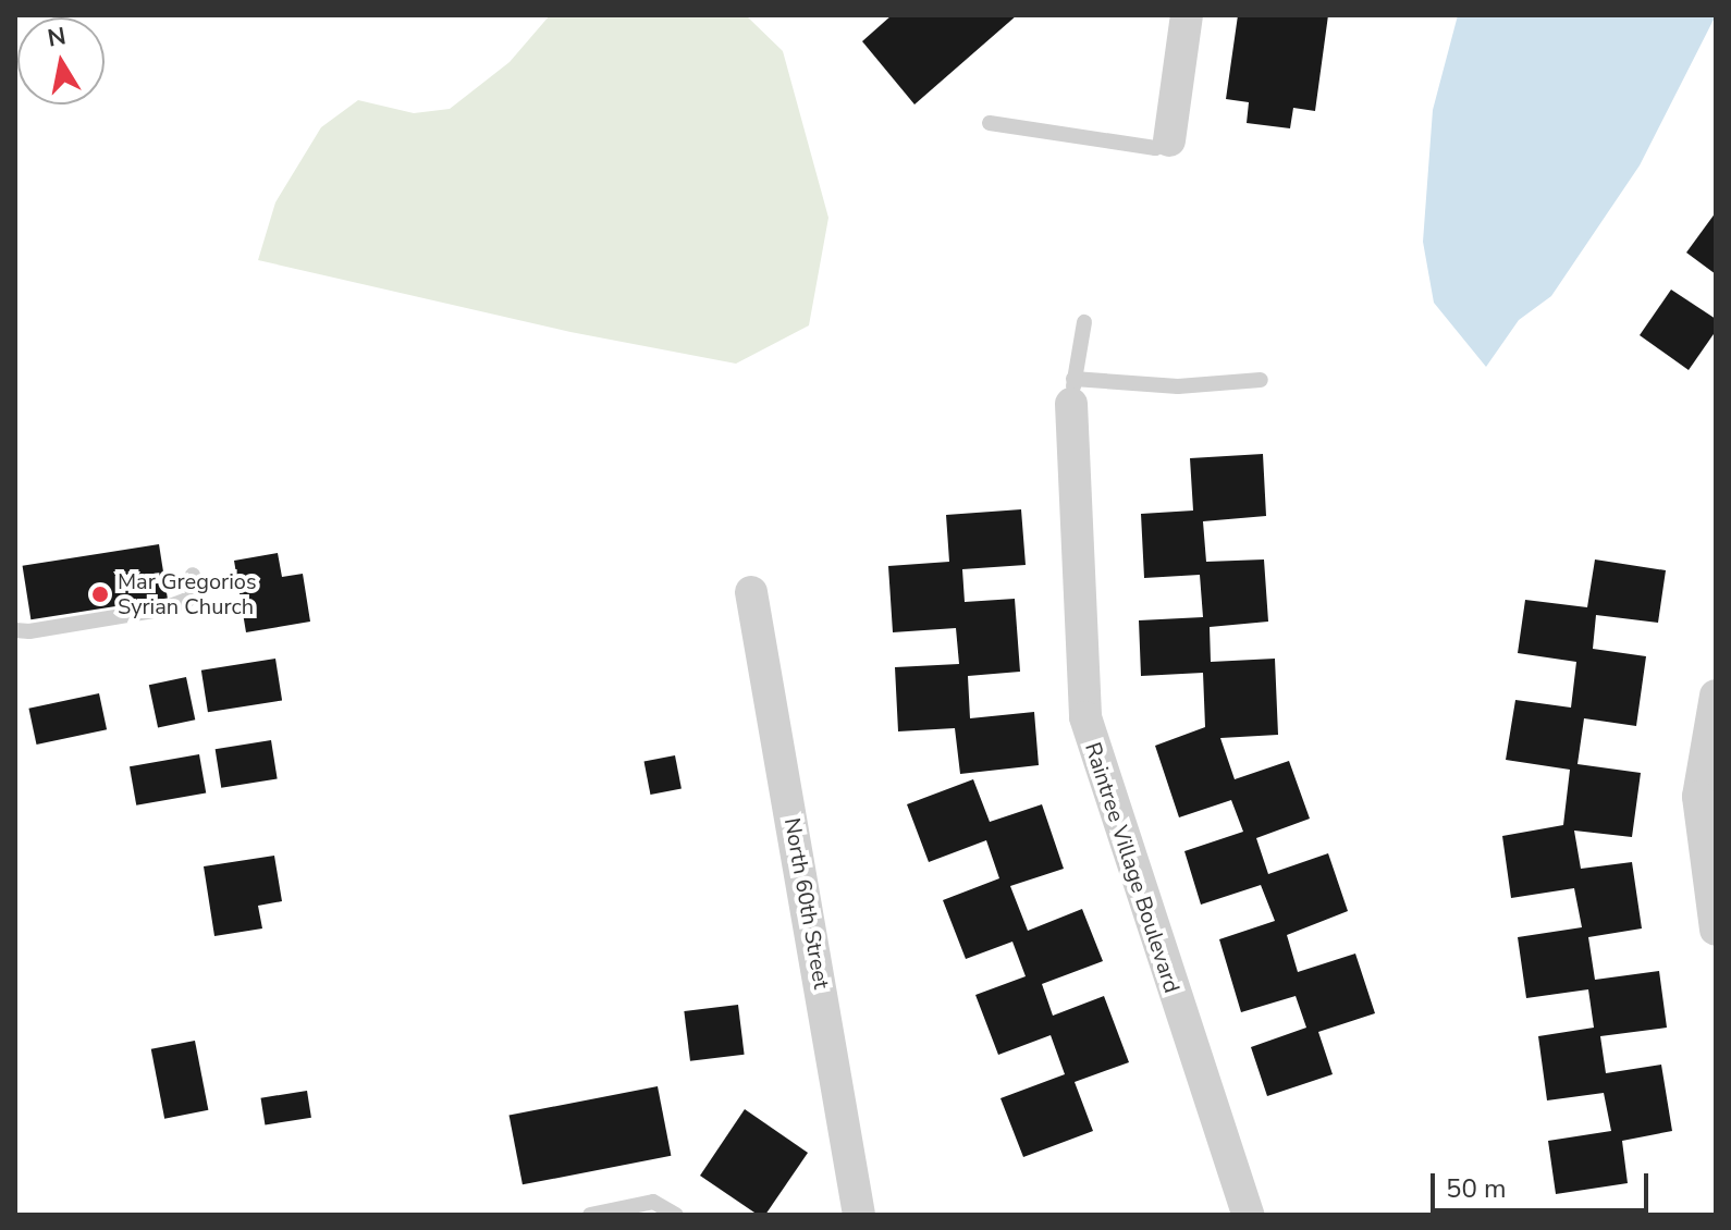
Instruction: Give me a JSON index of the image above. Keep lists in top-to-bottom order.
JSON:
{
  "streets": {
    "street": ["Raintree Village Boulevard", "North 60th Street"]
  },
  "places": ["Mar Gregorios Syrian Church"],
  "scale_bar": "50 m",
  "north": "top"
}
